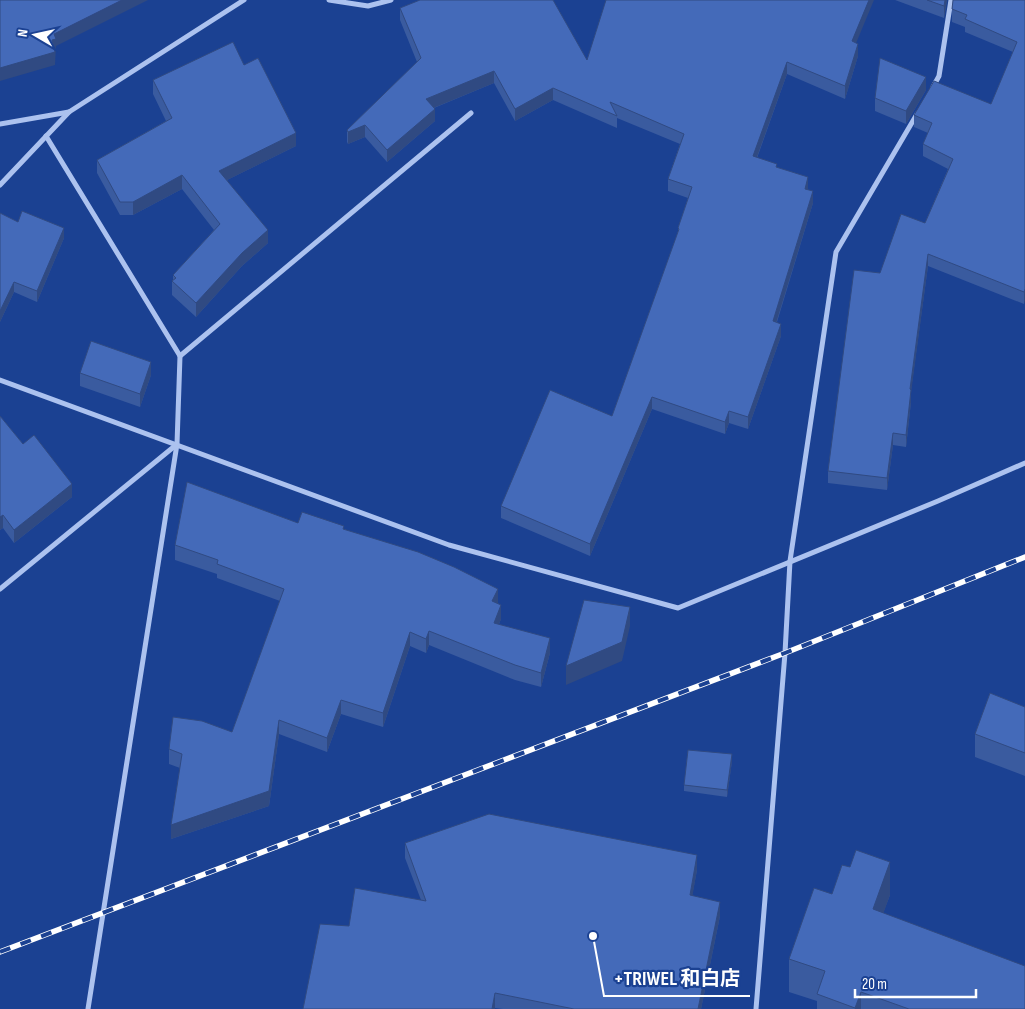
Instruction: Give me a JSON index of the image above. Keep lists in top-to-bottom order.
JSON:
{
  "places": ["+TRIWEL 和白店"],
  "scale_bar": "20 m",
  "north": "left"
}
